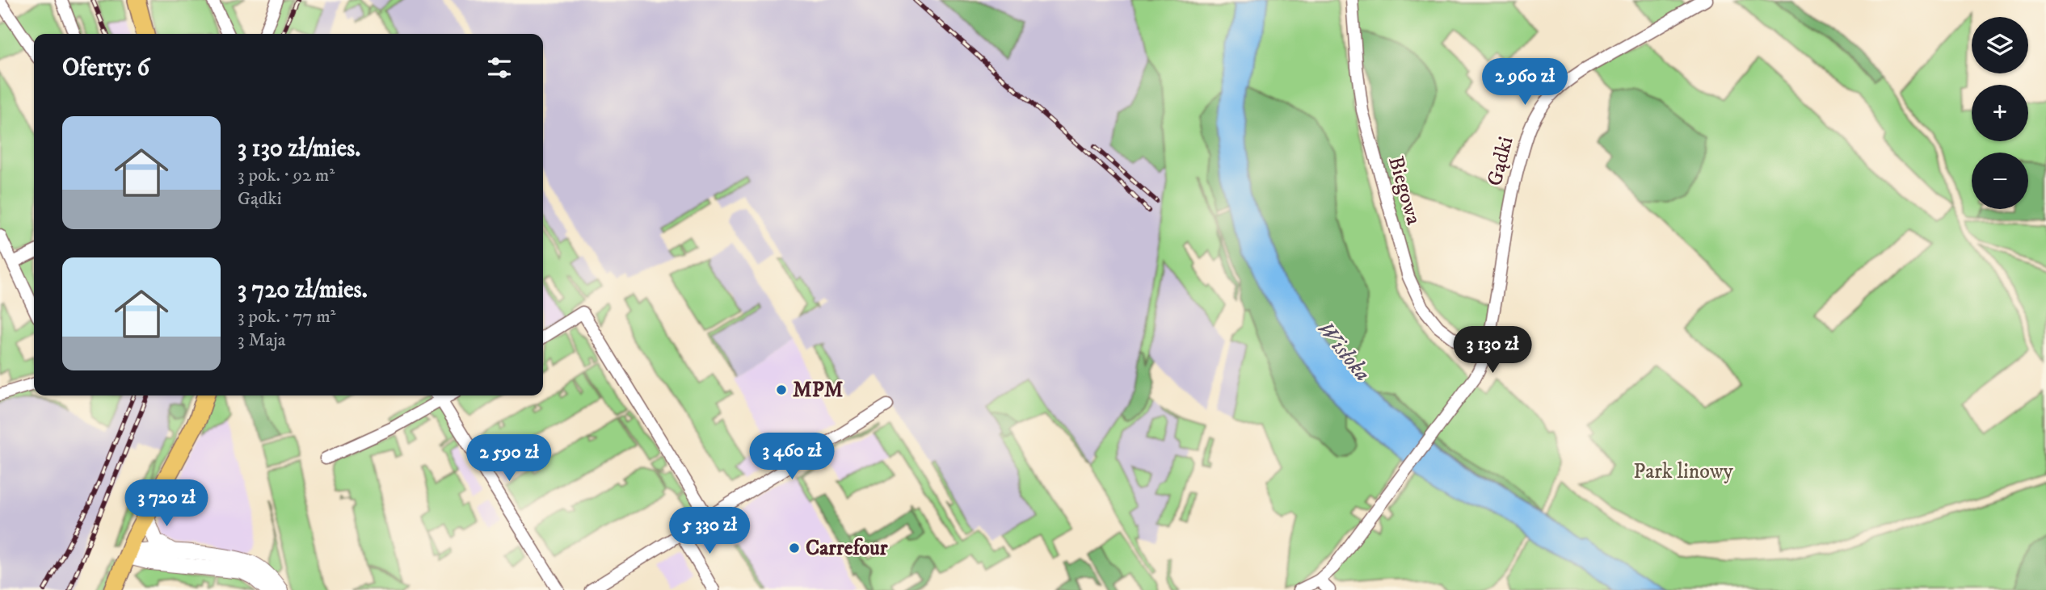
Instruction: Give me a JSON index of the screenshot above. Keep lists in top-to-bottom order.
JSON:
{
  "streets": {
    "street": ["Gądki", "Biegowa"]
  },
  "crossings": [
    ["Gądki", "Biegowa"]
  ],
  "water": ["Wisłoka"],
  "parks": ["Park linowy"],
  "places": ["MPM", "Carrefour"],
  "page": {
    "map_buttons": ["+", "−"],
    "heading": "Oferty: 6",
    "price": [
      "2 960 zł",
      "3 130 zł",
      "3 460 zł",
      "2 590 zł",
      "3 720 zł",
      "5 330 zł"
    ],
    "list": [
      {
        "name": "3 130 zł/mies.",
        "note": "3 pok. · 92 m² · Gądki"
      },
      {
        "name": "3 720 zł/mies.",
        "note": "3 pok. · 77 m² · 3 Maja"
      }
    ]
  }
}
